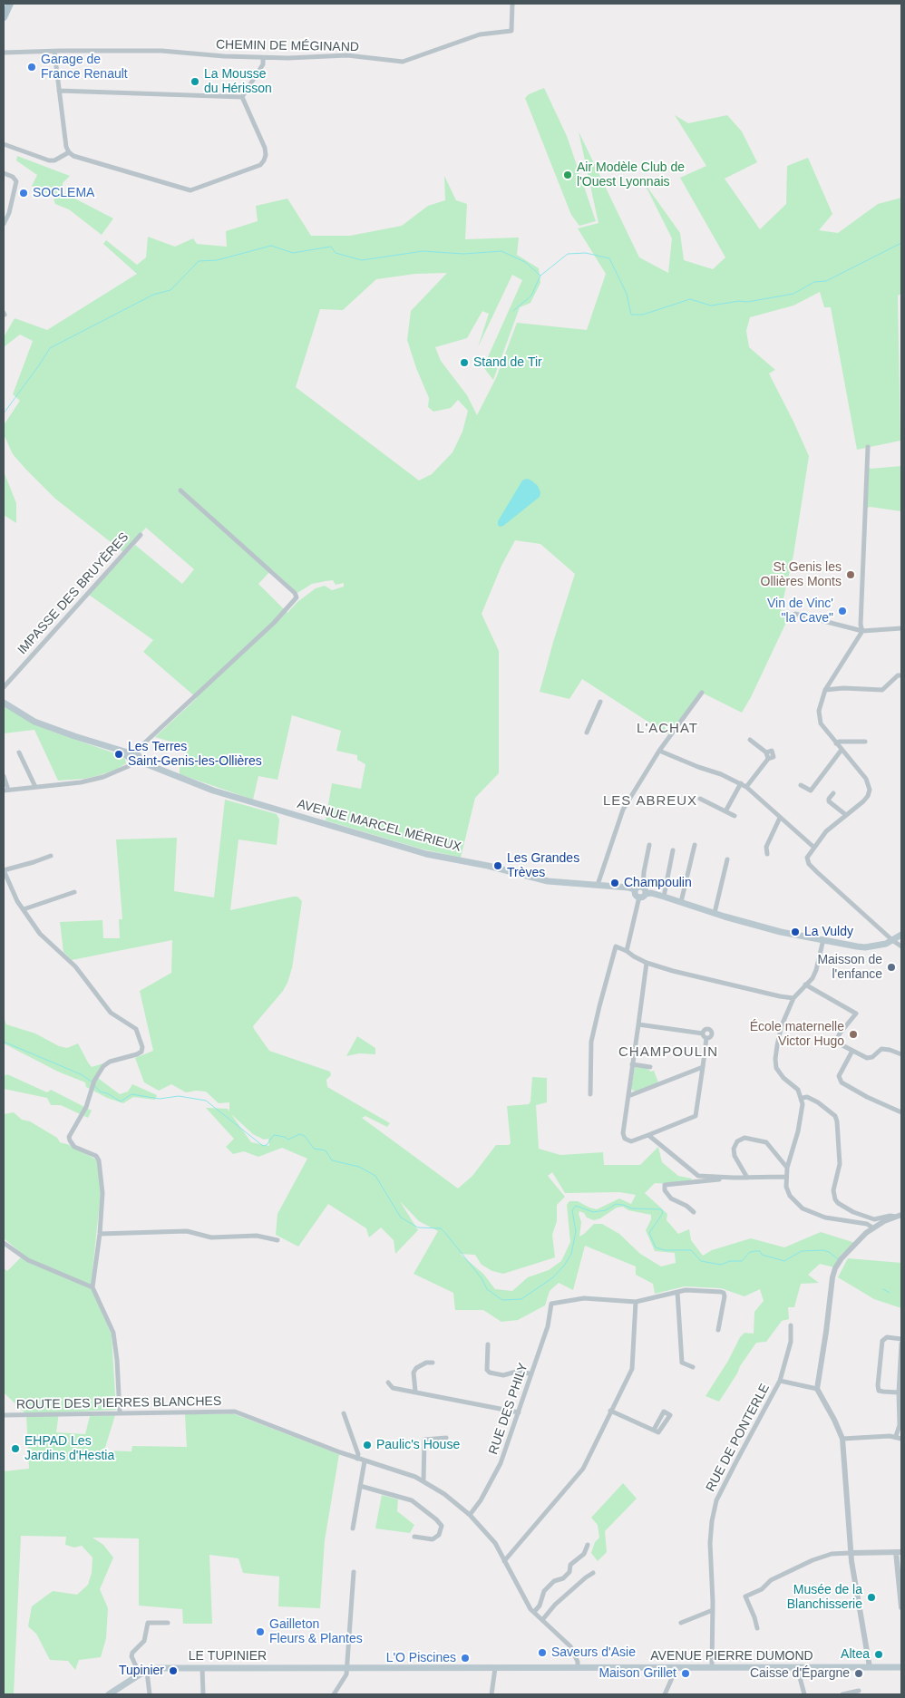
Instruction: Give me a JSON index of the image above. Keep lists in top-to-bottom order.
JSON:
{
  "streets": {
    "main road": ["AVENUE MARCEL MÉRIEUX", "LE TUPINIER", "AVENUE PIERRE DUMOND"],
    "street": [
      "CHEMIN DE MÉGINAND",
      "IMPASSE DES BRUYÈRES",
      "ROUTE DES PIERRES BLANCHES",
      "RUE DES PHILY",
      "RUE DE PONTERLE"
    ]
  },
  "crossings": [
    ["RUE DE PONTERLE", "AVENUE PIERRE DUMOND"],
    ["LE TUPINIER", "AVENUE PIERRE DUMOND"]
  ],
  "districts": ["L'ACHAT", "LES ABREUX", "CHAMPOULIN"],
  "places": [
    "Garage de France Renault",
    "La Mousse du Hérisson",
    "Air Modèle Club de l'Ouest Lyonnais",
    "SOCLEMA",
    "Stand de Tir",
    "St Genis les Ollières Monts",
    "Vin de Vinc' \"la Cave\"",
    "Les Terres Saint-Genis-les-Ollières",
    "Les Grandes Trèves",
    "Champoulin",
    "La Vuldy",
    "Maisson de l'enfance",
    "École maternelle Victor Hugo",
    "Paulic's House",
    "EHPAD Les Jardins d'Hestia",
    "Musée de la Blanchisserie",
    "Gailleton Fleurs & Plantes",
    "Saveurs d'Asie",
    "Altea",
    "L'O Piscines",
    "Tupinier",
    "Maison Grillet",
    "Caisse d'Épargne"
  ]
}
